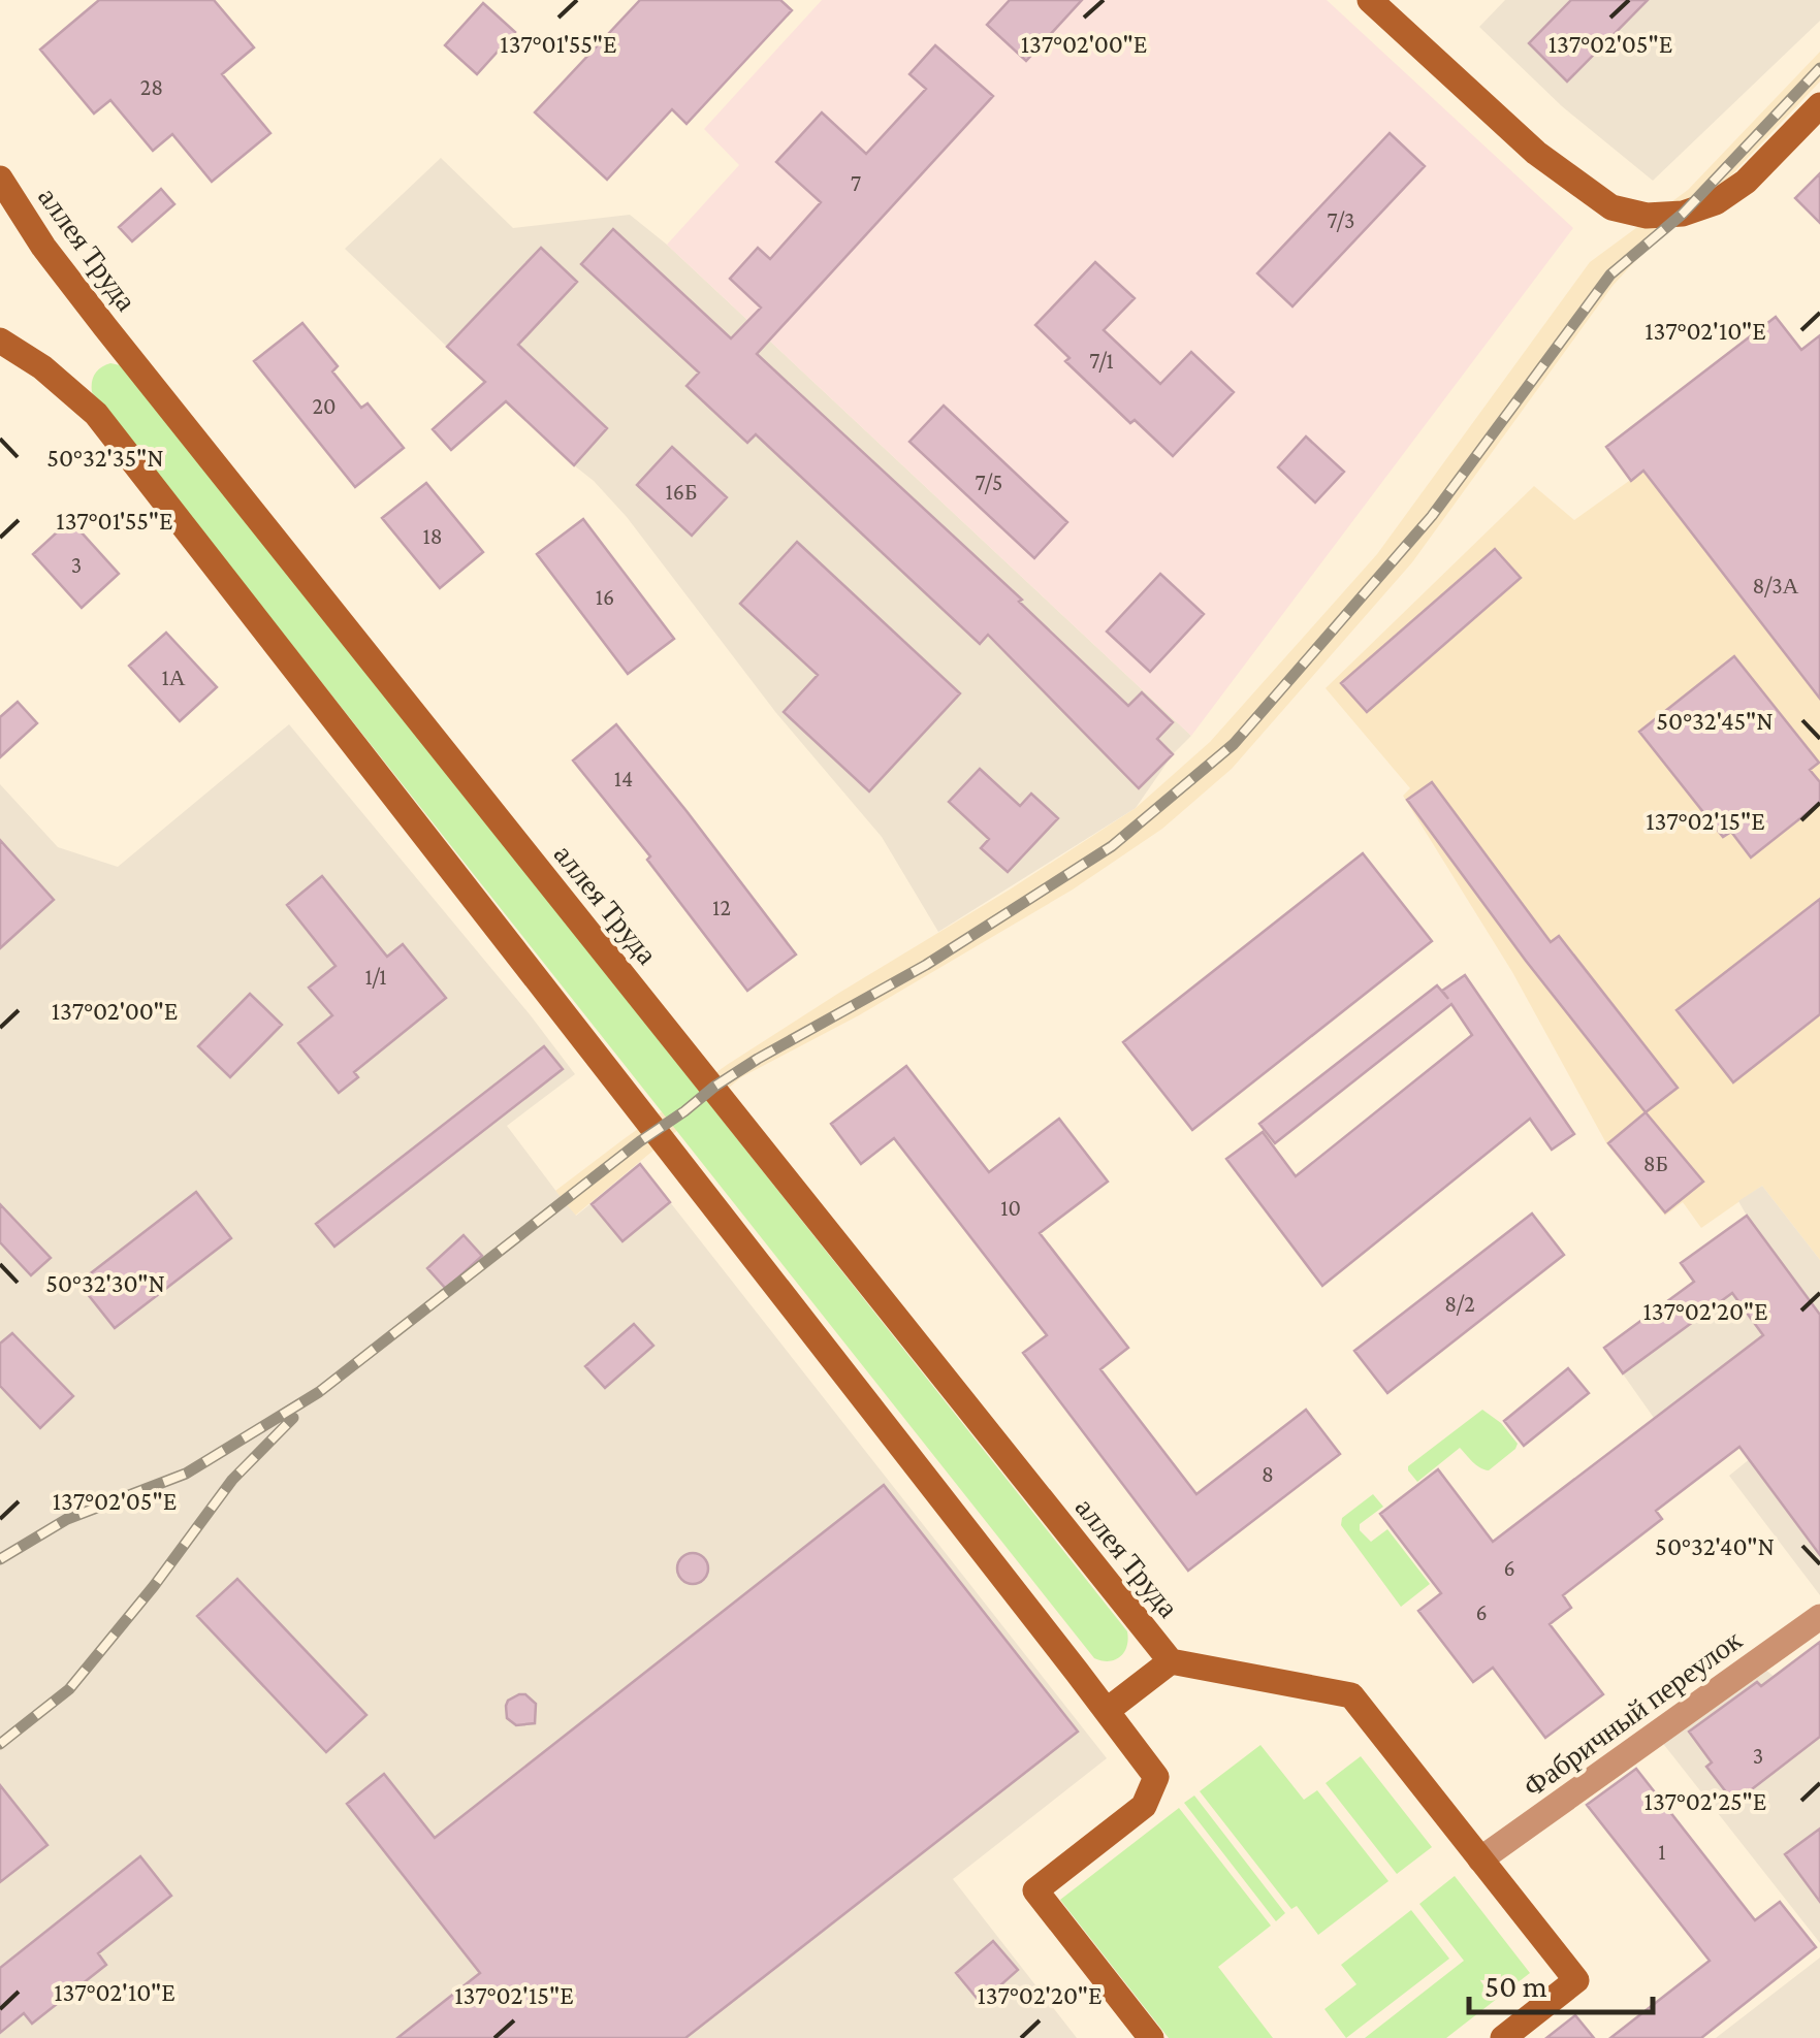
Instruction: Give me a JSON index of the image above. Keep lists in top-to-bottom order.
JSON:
{
  "streets": {
    "street": ["аллея Труда", "Фабричный переулок"]
  },
  "crossings": [
    ["аллея Труда", "Фабричный переулок"]
  ],
  "house_numbers": [
    "28",
    "7",
    "7/3",
    "7/1",
    "20",
    "7/5",
    "16Б",
    "18",
    "3",
    "8/3А",
    "16",
    "1А",
    "14",
    "12",
    "1/1",
    "8Б",
    "10",
    "8/2",
    "8",
    "6",
    "6",
    "3",
    "1"
  ],
  "scale_bar": "50 m",
  "coordinates": [
    "137°01'55\"E",
    "137°02'00\"E",
    "137°02'05\"E",
    "137°02'10\"E",
    "50°32'35\"N",
    "50°32'45\"N",
    "137°02'15\"E",
    "50°32'30\"N",
    "137°02'20\"E",
    "50°32'40\"N",
    "137°02'25\"E"
  ]
}
